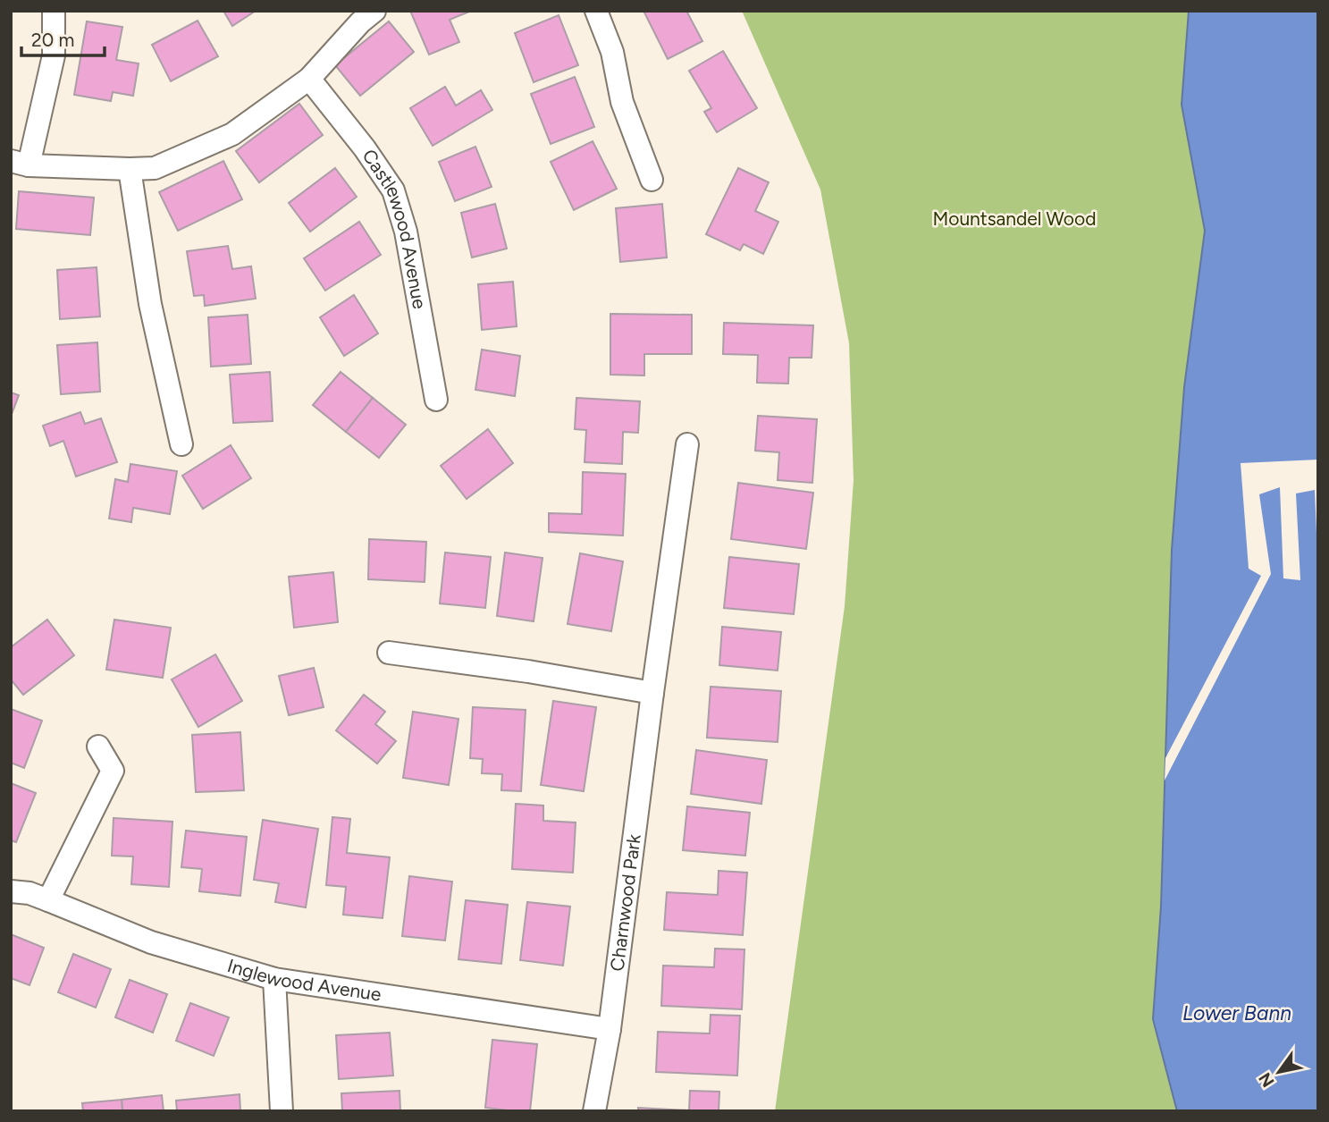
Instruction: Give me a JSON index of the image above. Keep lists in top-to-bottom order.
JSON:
{
  "streets": {
    "street": ["Castlewood Avenue", "Charnwood Park", "Inglewood Avenue"]
  },
  "crossings": [
    ["Charnwood Park", "Inglewood Avenue"]
  ],
  "water": ["Lower Bann"],
  "parks": ["Mountsandel Wood"],
  "scale_bar": "20 m",
  "north": "bottom left"
}
